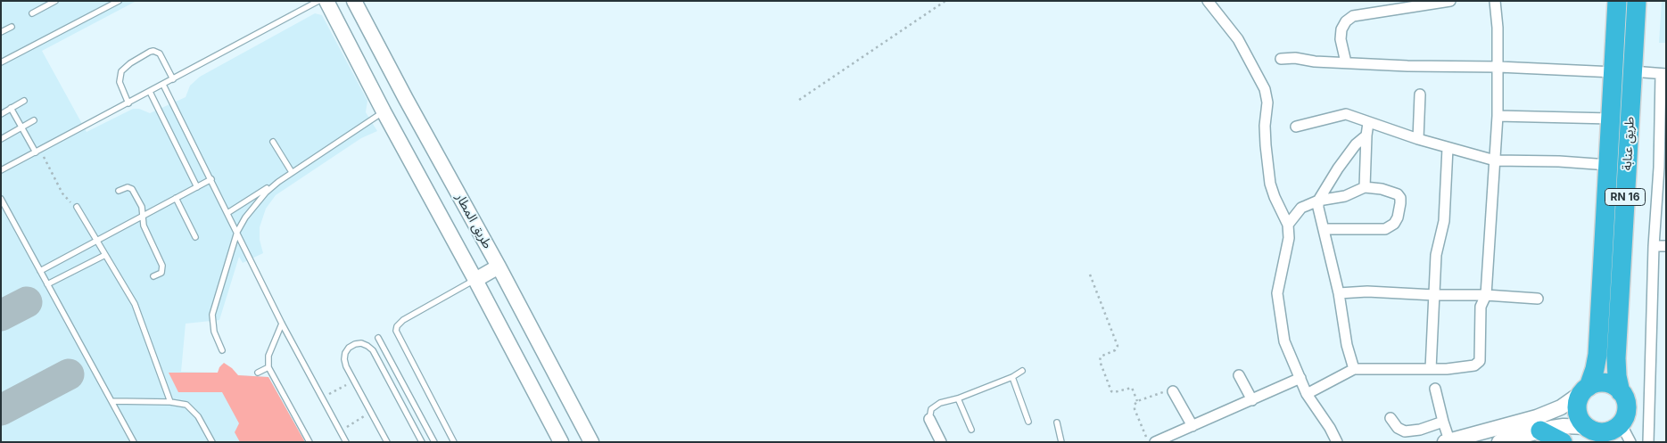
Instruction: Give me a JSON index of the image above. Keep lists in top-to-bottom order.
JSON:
{
  "streets": {
    "highway": ["طريق عنابة", "RN 16"],
    "main road": ["طريق المطار"]
  }
}
